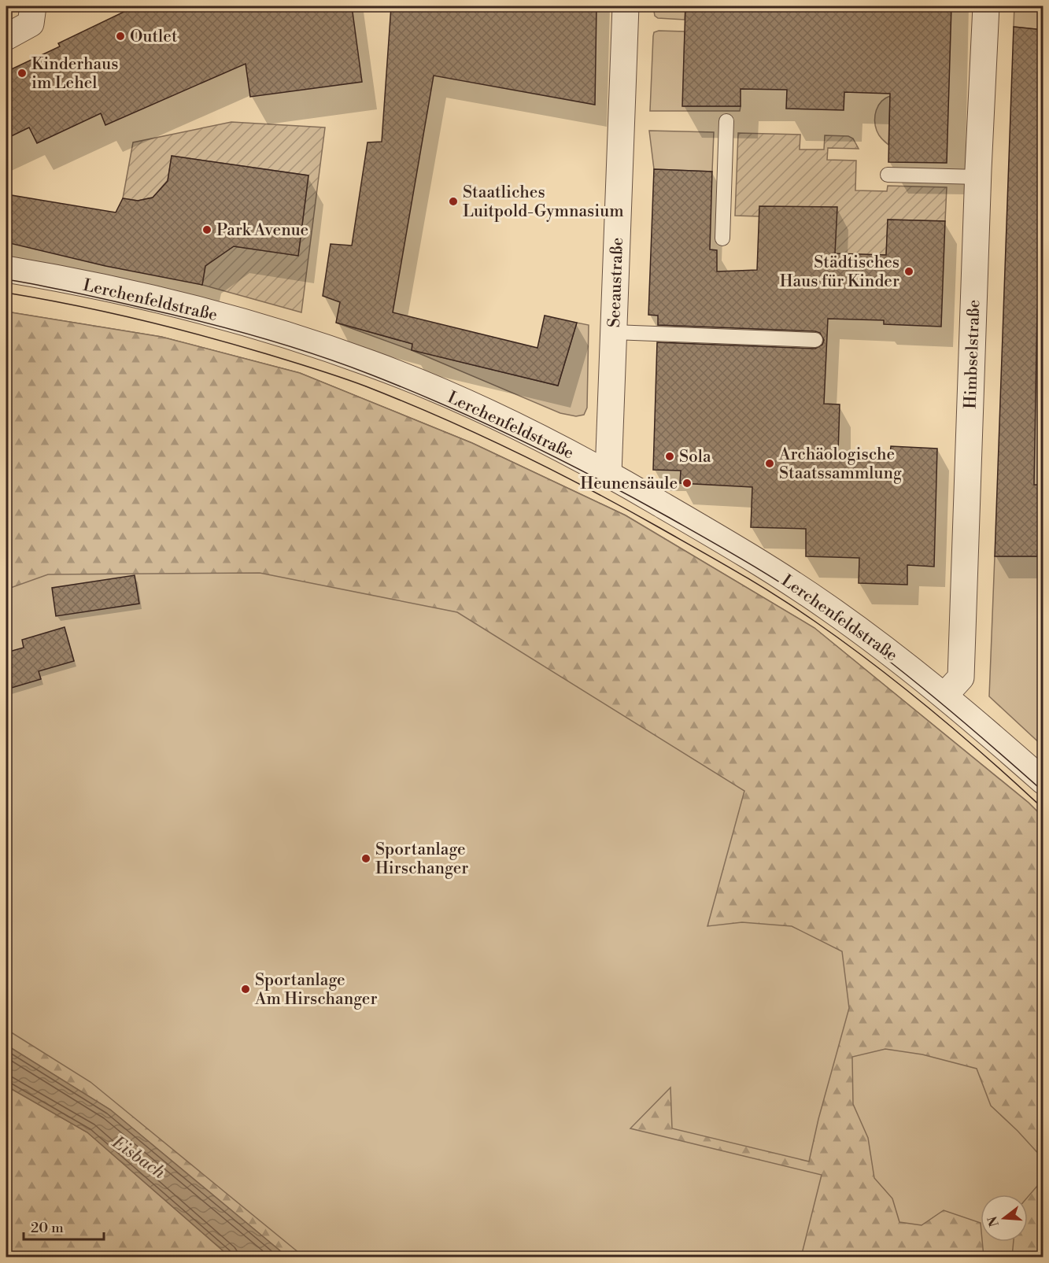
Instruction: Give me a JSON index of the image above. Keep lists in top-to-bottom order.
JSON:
{
  "streets": {
    "street": ["Seeaustraße", "Lerchenfeldstraße", "Himbselstraße"]
  },
  "crossings": [
    ["Seeaustraße", "Lerchenfeldstraße"],
    ["Lerchenfeldstraße", "Himbselstraße"]
  ],
  "water": ["Eisbach"],
  "places": [
    "Outlet",
    "Kinderhaus im Lehel",
    "Staatliches Luitpold-Gymnasium",
    "Park Avenue",
    "Städtisches Haus für Kinder",
    "Sola",
    "Archäologische Staatssammlung",
    "Heunensäule",
    "Sportanlage Hirschanger",
    "Sportanlage Am Hirschanger"
  ],
  "scale_bar": "20 m",
  "north": "left"
}
